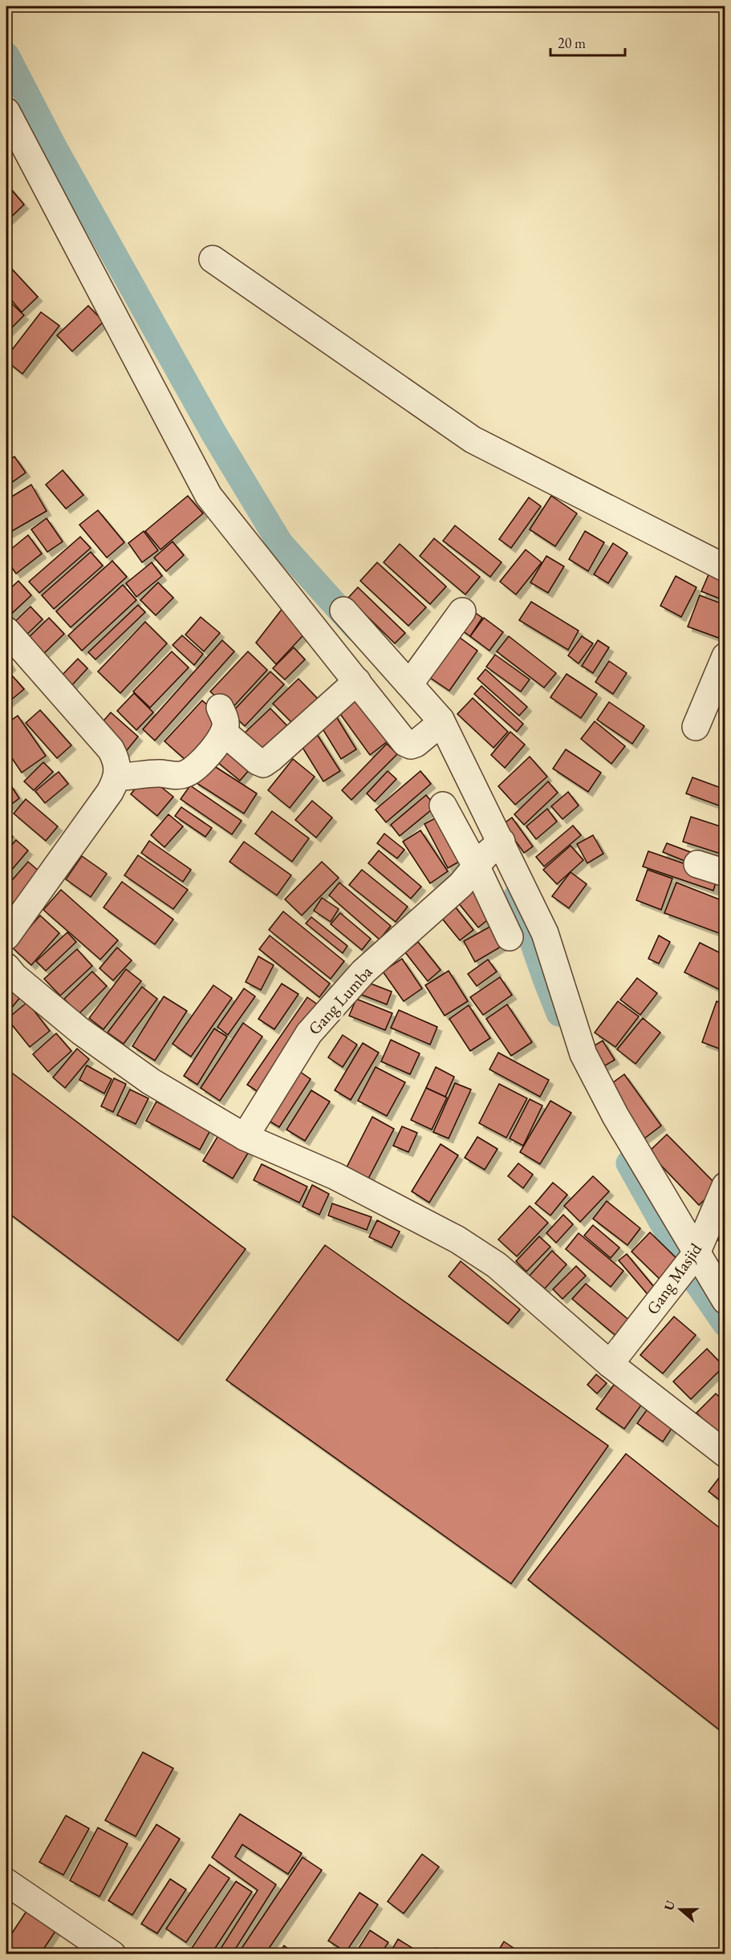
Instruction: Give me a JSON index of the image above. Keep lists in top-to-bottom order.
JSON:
{
  "streets": {
    "street": ["Gang Lumba", "Gang Masjid"]
  },
  "scale_bar": "20 m",
  "north": "left"
}
